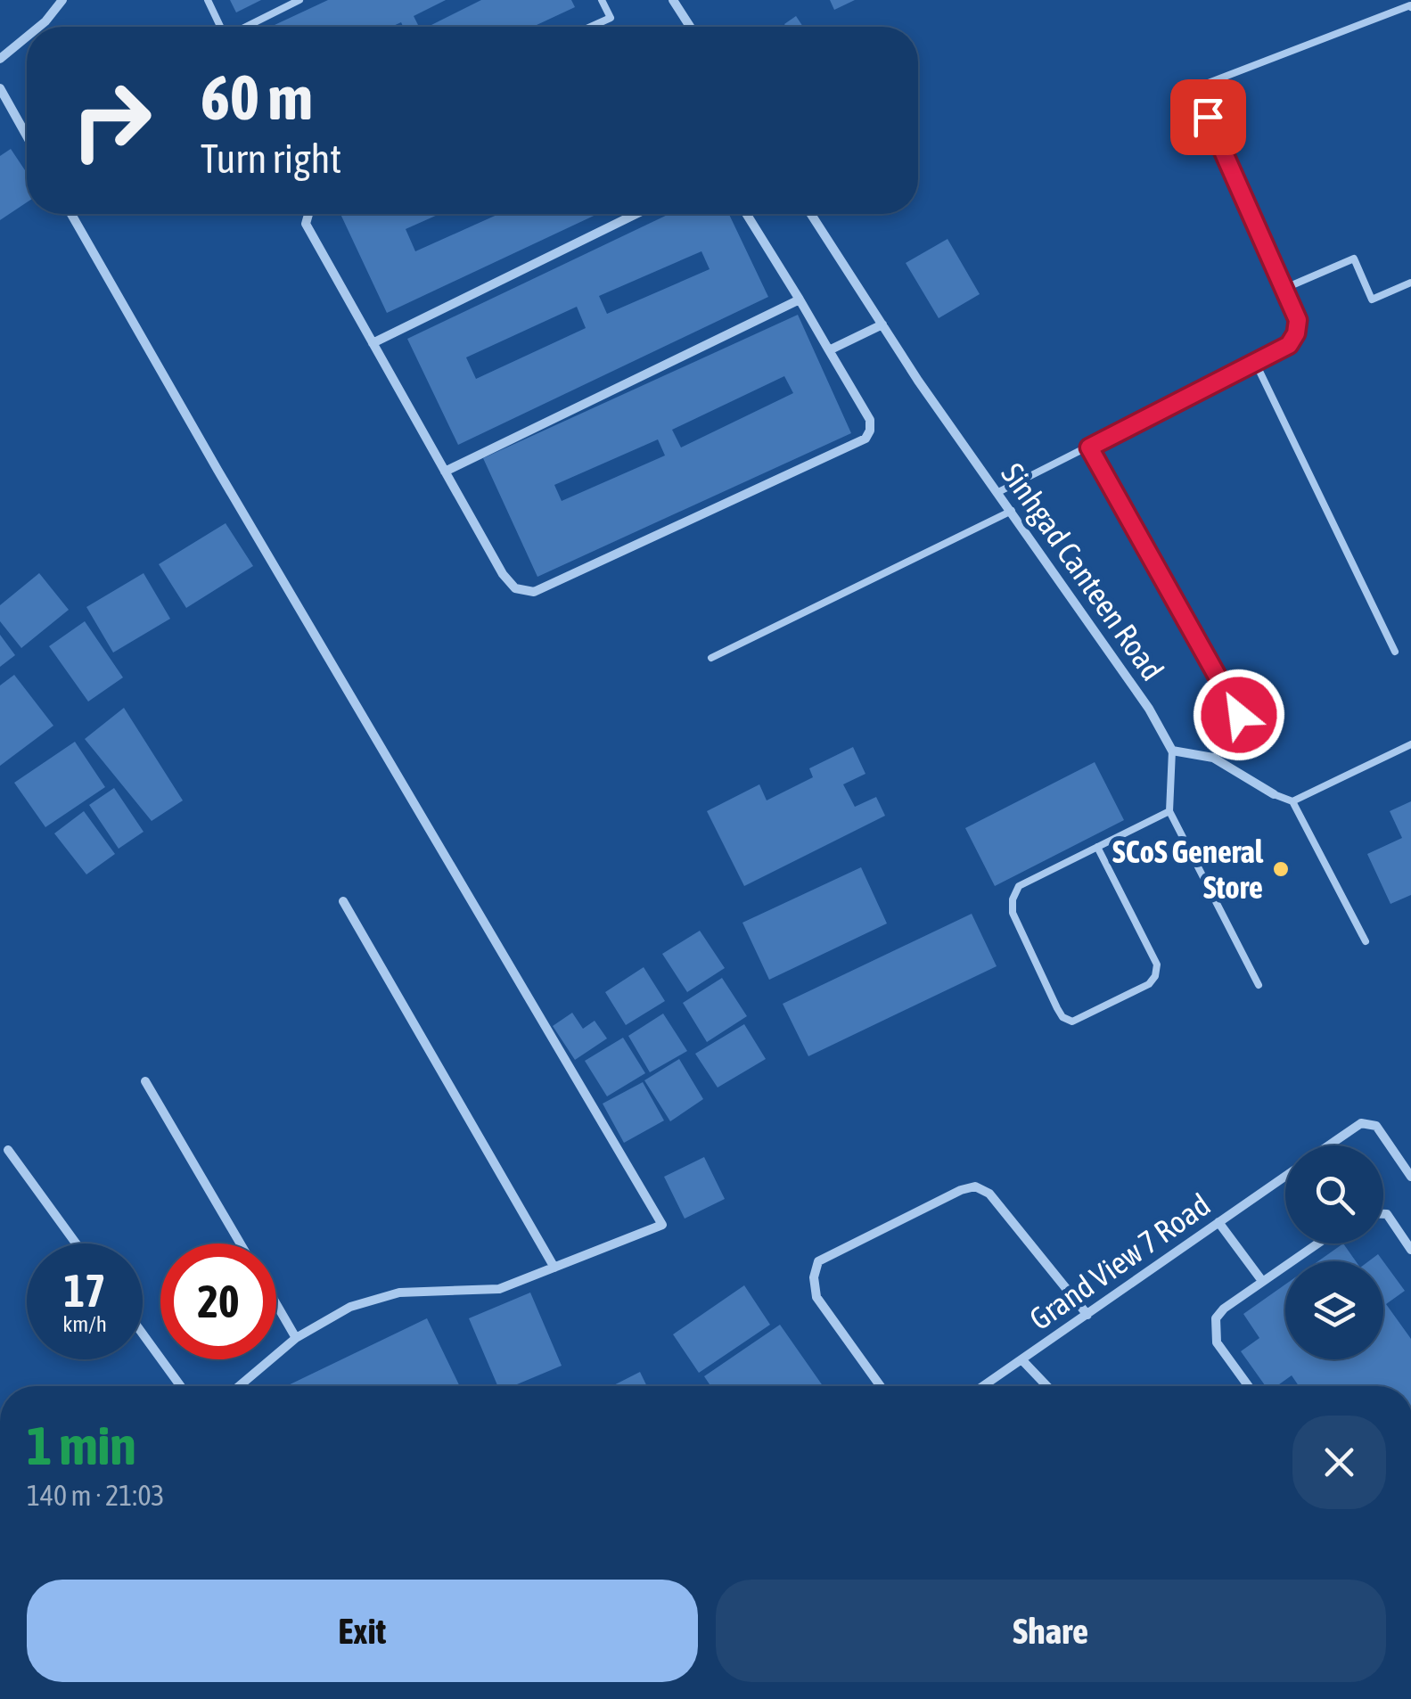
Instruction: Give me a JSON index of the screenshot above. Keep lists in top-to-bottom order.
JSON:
{
  "streets": {
    "street": ["Sinhgad Canteen Road", "Grand View 7 Road"]
  },
  "places": ["SCoS General Store"],
  "page": {
    "turn": ["60 m", "Turn right"],
    "speed": "17 km/h",
    "limit": "20",
    "heading": ["1 min", "140 m · 21:03"],
    "buttons": ["Exit", "Share"]
  }
}
